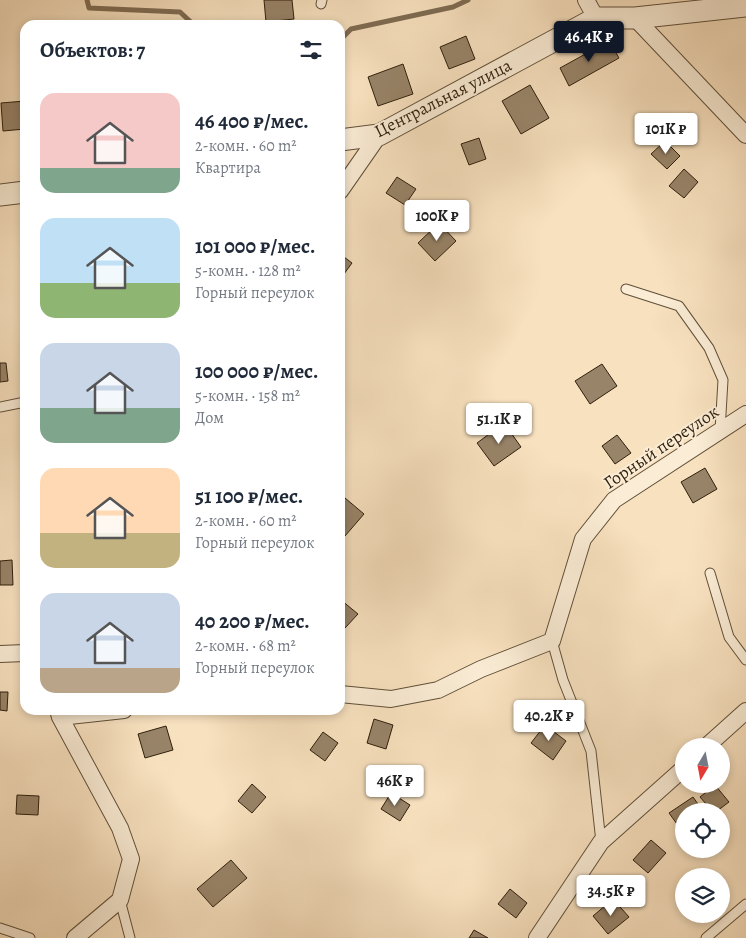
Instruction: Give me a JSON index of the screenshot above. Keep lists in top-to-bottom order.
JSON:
{
  "streets": {
    "street": ["Центральная улица", "Горный переулок"]
  },
  "north": "bottom",
  "page": {
    "heading": "Объектов: 7",
    "price": [
      "46.4K ₽",
      "101K ₽",
      "100K ₽",
      "51.1K ₽",
      "40.2K ₽",
      "46K ₽",
      "34.5K ₽"
    ],
    "list": [
      {
        "name": "46 400 ₽/мес.",
        "note": "2-комн. · 60 m² · Квартира"
      },
      {
        "name": "101 000 ₽/мес.",
        "note": "5-комн. · 128 m² · Горный переулок"
      },
      {
        "name": "100 000 ₽/мес.",
        "note": "5-комн. · 158 m² · Дом"
      },
      {
        "name": "51 100 ₽/мес.",
        "note": "2-комн. · 60 m² · Горный переулок"
      },
      {
        "name": "40 200 ₽/мес.",
        "note": "2-комн. · 68 m² · Горный переулок"
      }
    ]
  }
}
